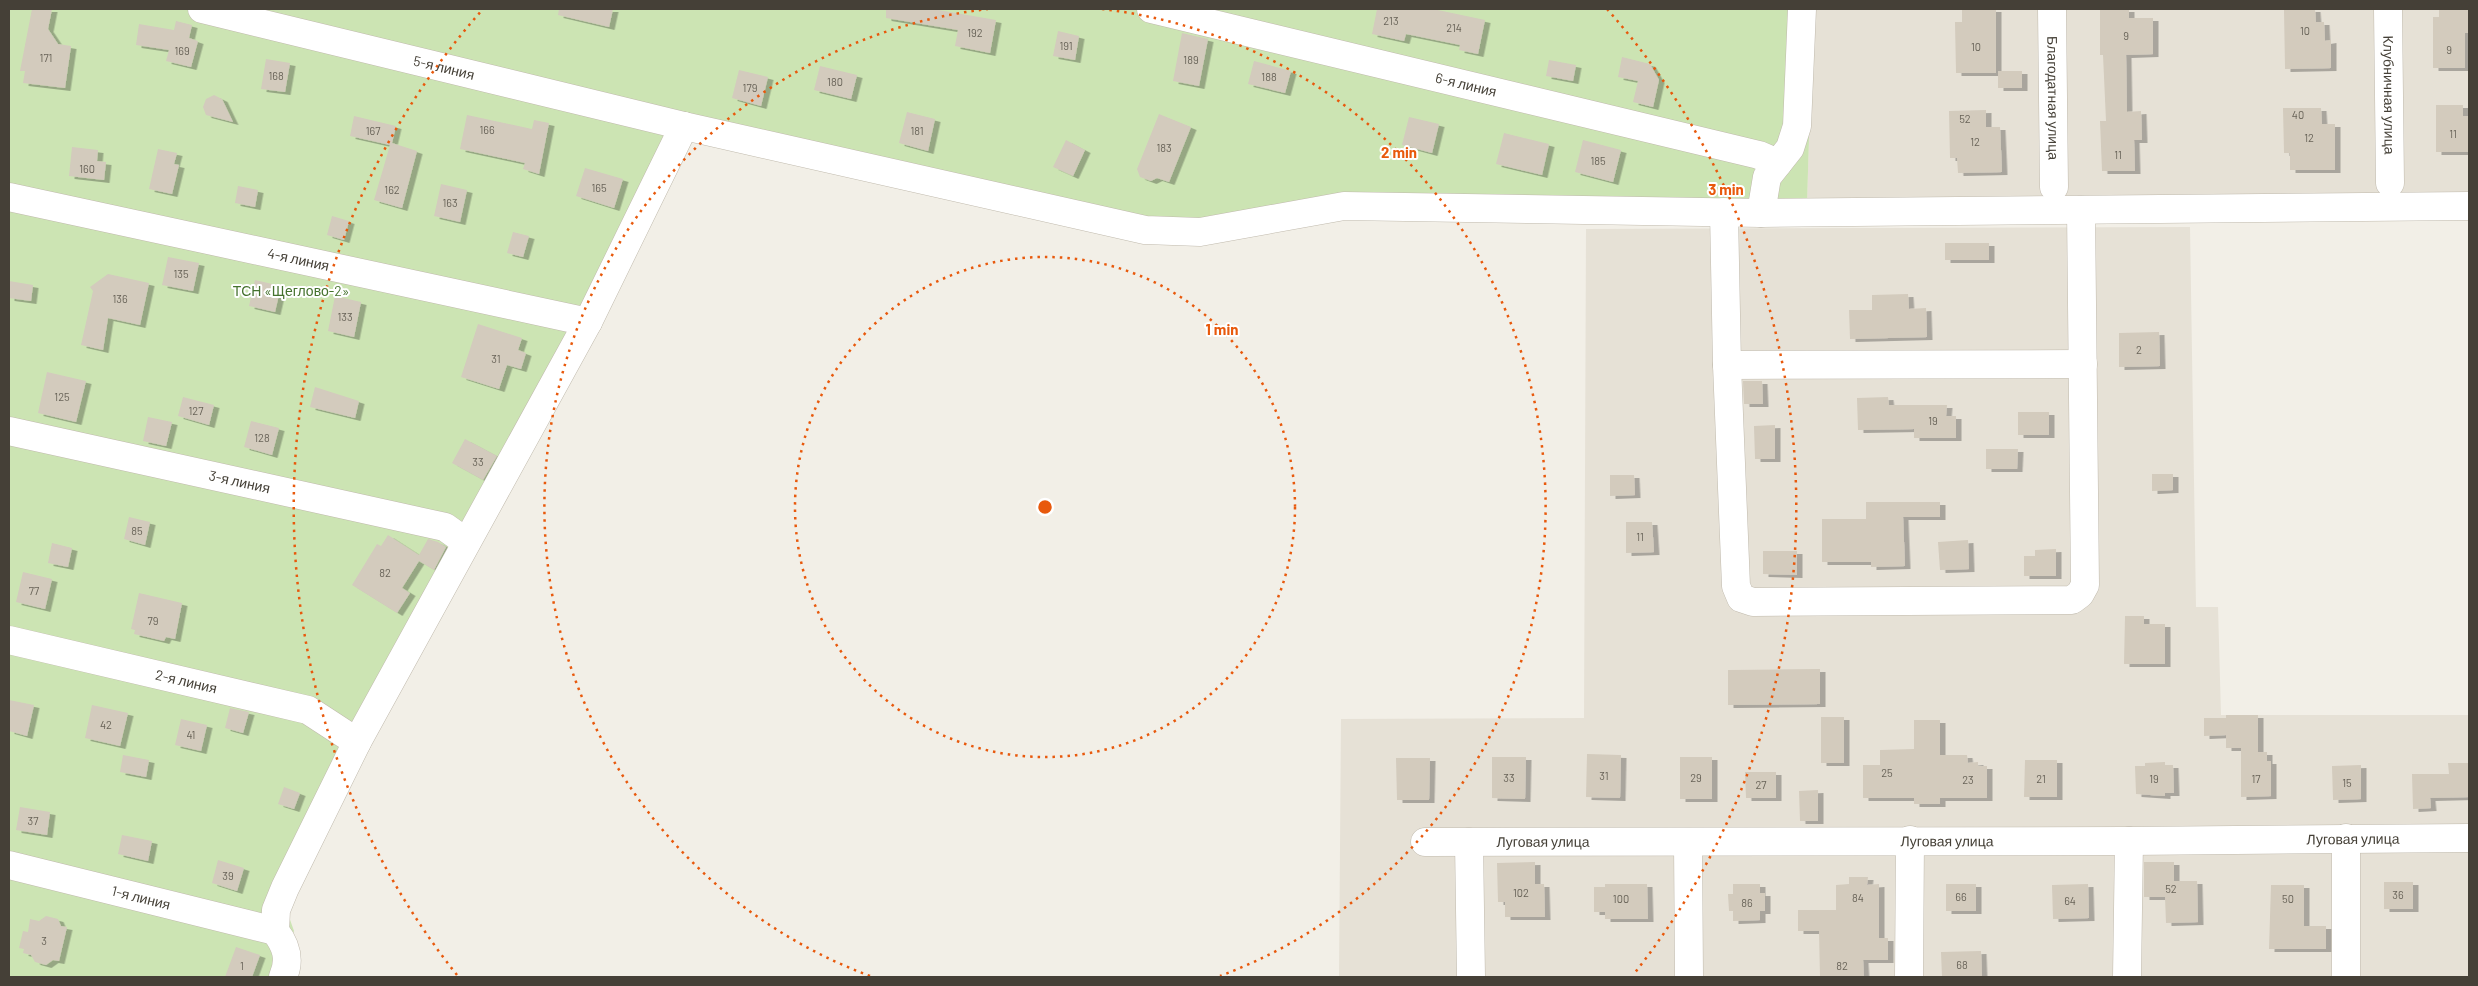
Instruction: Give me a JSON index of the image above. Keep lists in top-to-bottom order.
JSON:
{
  "streets": {
    "street": [
      "5-я линия",
      "6-я линия",
      "Клубничная улица",
      "Благодатная улица",
      "4-я линия",
      "3-я линия",
      "2-я линия",
      "Луговая улица",
      "1-я линия"
    ]
  },
  "parks": ["ТСН «Щеглово-2»"],
  "house_numbers": [
    "213",
    "214",
    "10",
    "192",
    "9",
    "191",
    "10",
    "9",
    "169",
    "171",
    "189",
    "168",
    "188",
    "180",
    "179",
    "40",
    "52",
    "166",
    "167",
    "181",
    "11",
    "12",
    "12",
    "183",
    "11",
    "185",
    "160",
    "165",
    "162",
    "163",
    "135",
    "136",
    "133",
    "2",
    "31",
    "125",
    "127",
    "19",
    "128",
    "33",
    "85",
    "11",
    "82",
    "77",
    "79",
    "42",
    "41",
    "25",
    "31",
    "33",
    "29",
    "21",
    "19",
    "17",
    "23",
    "15",
    "27",
    "37",
    "39",
    "52",
    "102",
    "36",
    "66",
    "84",
    "100",
    "50",
    "64",
    "86",
    "3",
    "68",
    "1",
    "82"
  ],
  "rings": ["2 min", "3 min", "1 min"]
}
